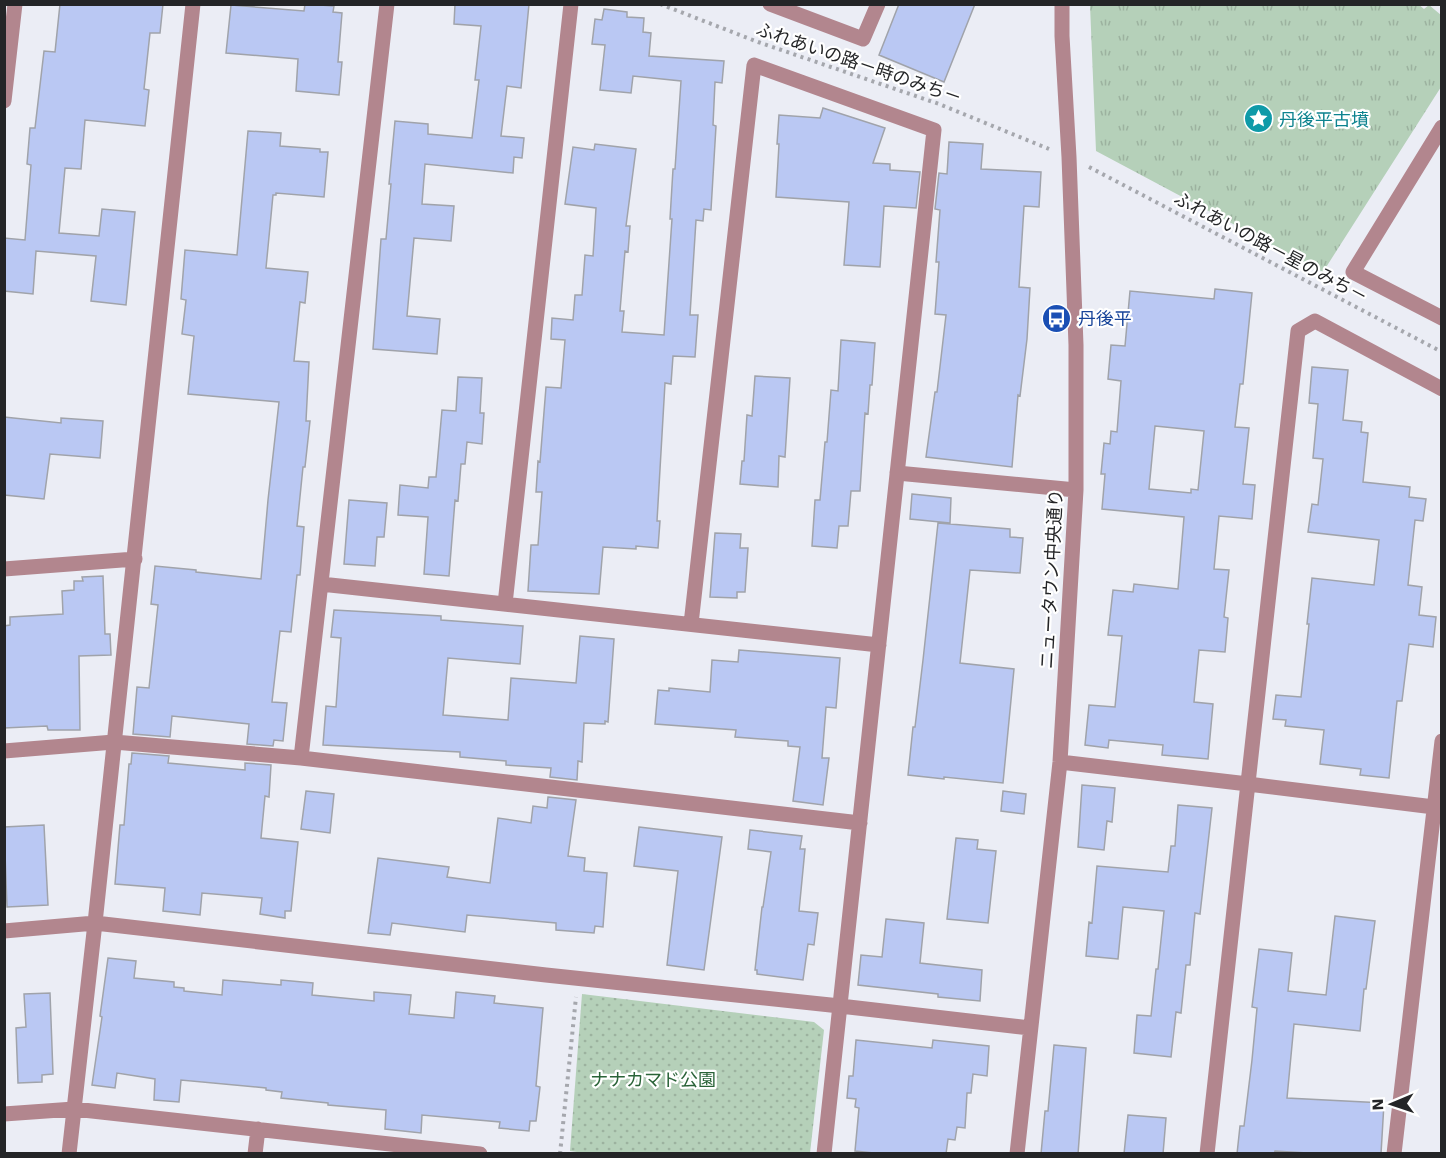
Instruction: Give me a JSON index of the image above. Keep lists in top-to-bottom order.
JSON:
{
  "streets": {
    "street": ["ニュータウン中央通り"],
    "path": ["ふれあいの路－時のみち－", "ふれあいの路－星のみち－"]
  },
  "parks": ["ナナカマド公園"],
  "places": {
    "place": ["丹後平古墳"],
    "bus stop": ["丹後平"]
  },
  "north": "left"
}
